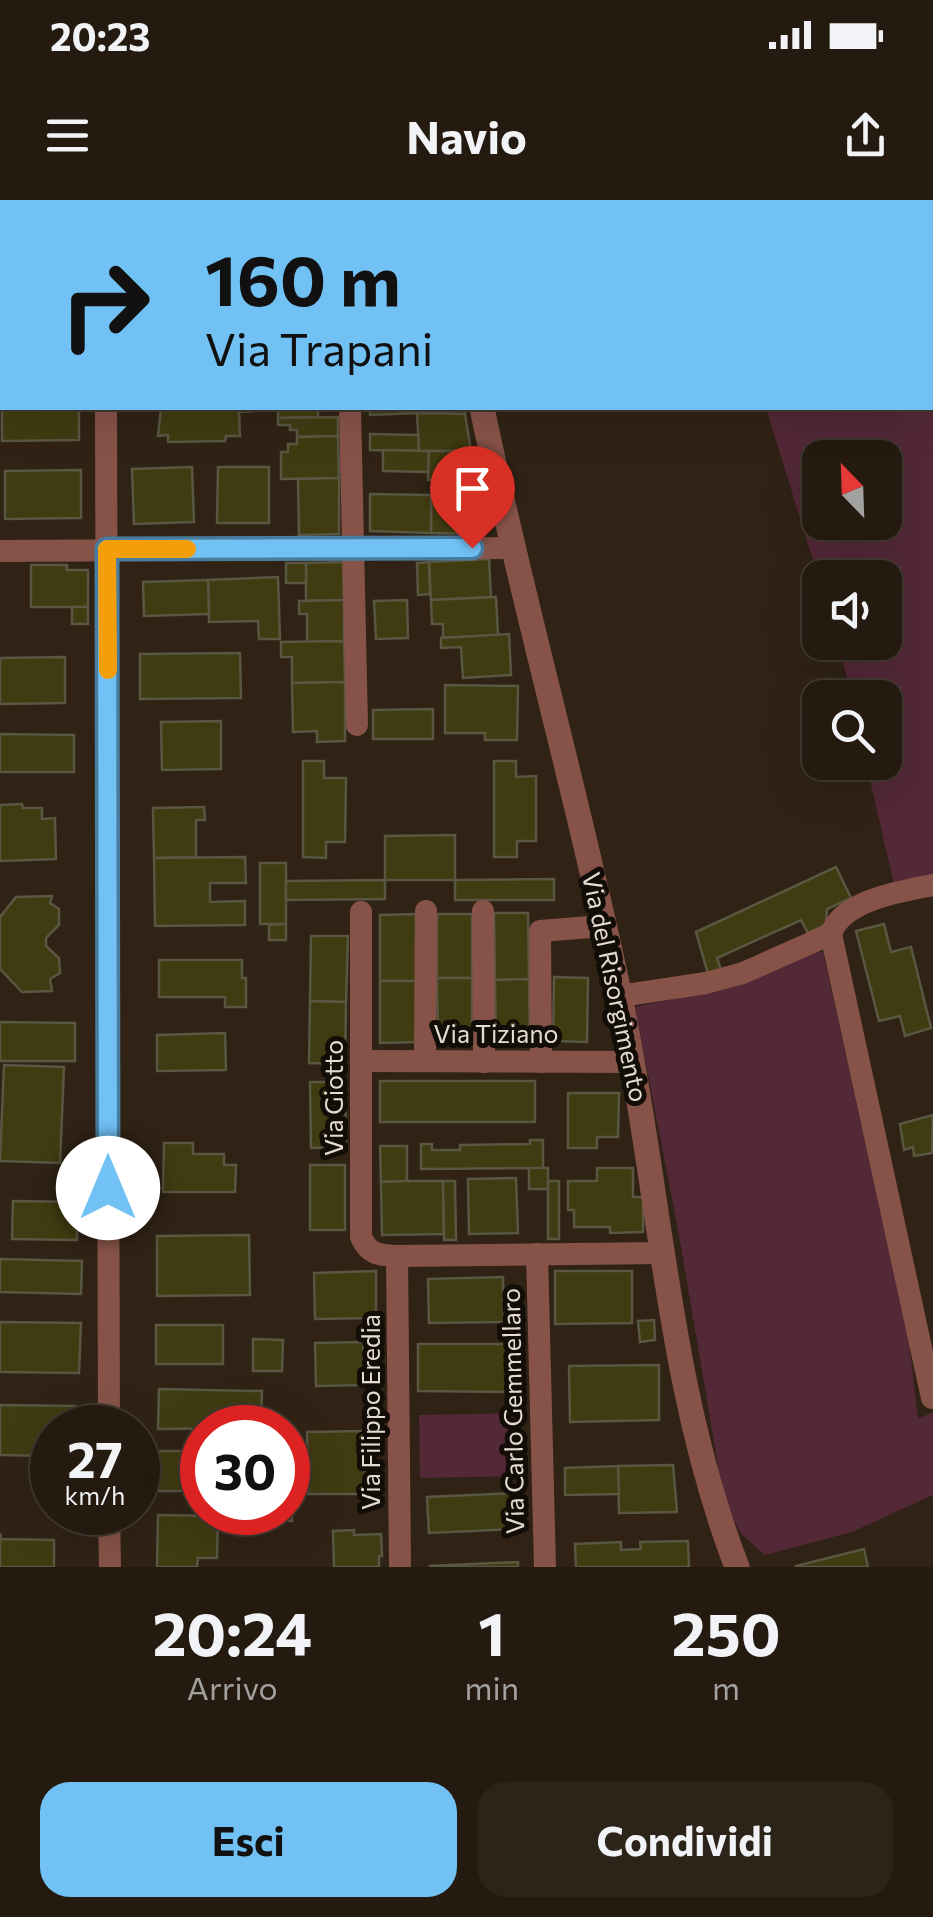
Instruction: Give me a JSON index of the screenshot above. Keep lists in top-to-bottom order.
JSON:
{
  "streets": {
    "street": [
      "Via del Risorgimento",
      "Via Tiziano",
      "Via Giotto",
      "Via Carlo Gemmellaro",
      "Via Filippo Eredia"
    ]
  },
  "crossings": [
    ["Via del Risorgimento", "Via Tiziano"],
    ["Via Tiziano", "Via Giotto"],
    ["Via Giotto", "Via Filippo Eredia"]
  ],
  "north": "top left",
  "page": {
    "status": "20:23",
    "header": "Navio",
    "turn": ["160 m", "Via Trapani"],
    "speed": "27 km/h",
    "limit": "30",
    "eta": [
      "20:24",
      "Arrivo",
      "1",
      "min",
      "250",
      "m"
    ],
    "buttons": ["Esci", "Condividi"]
  }
}
